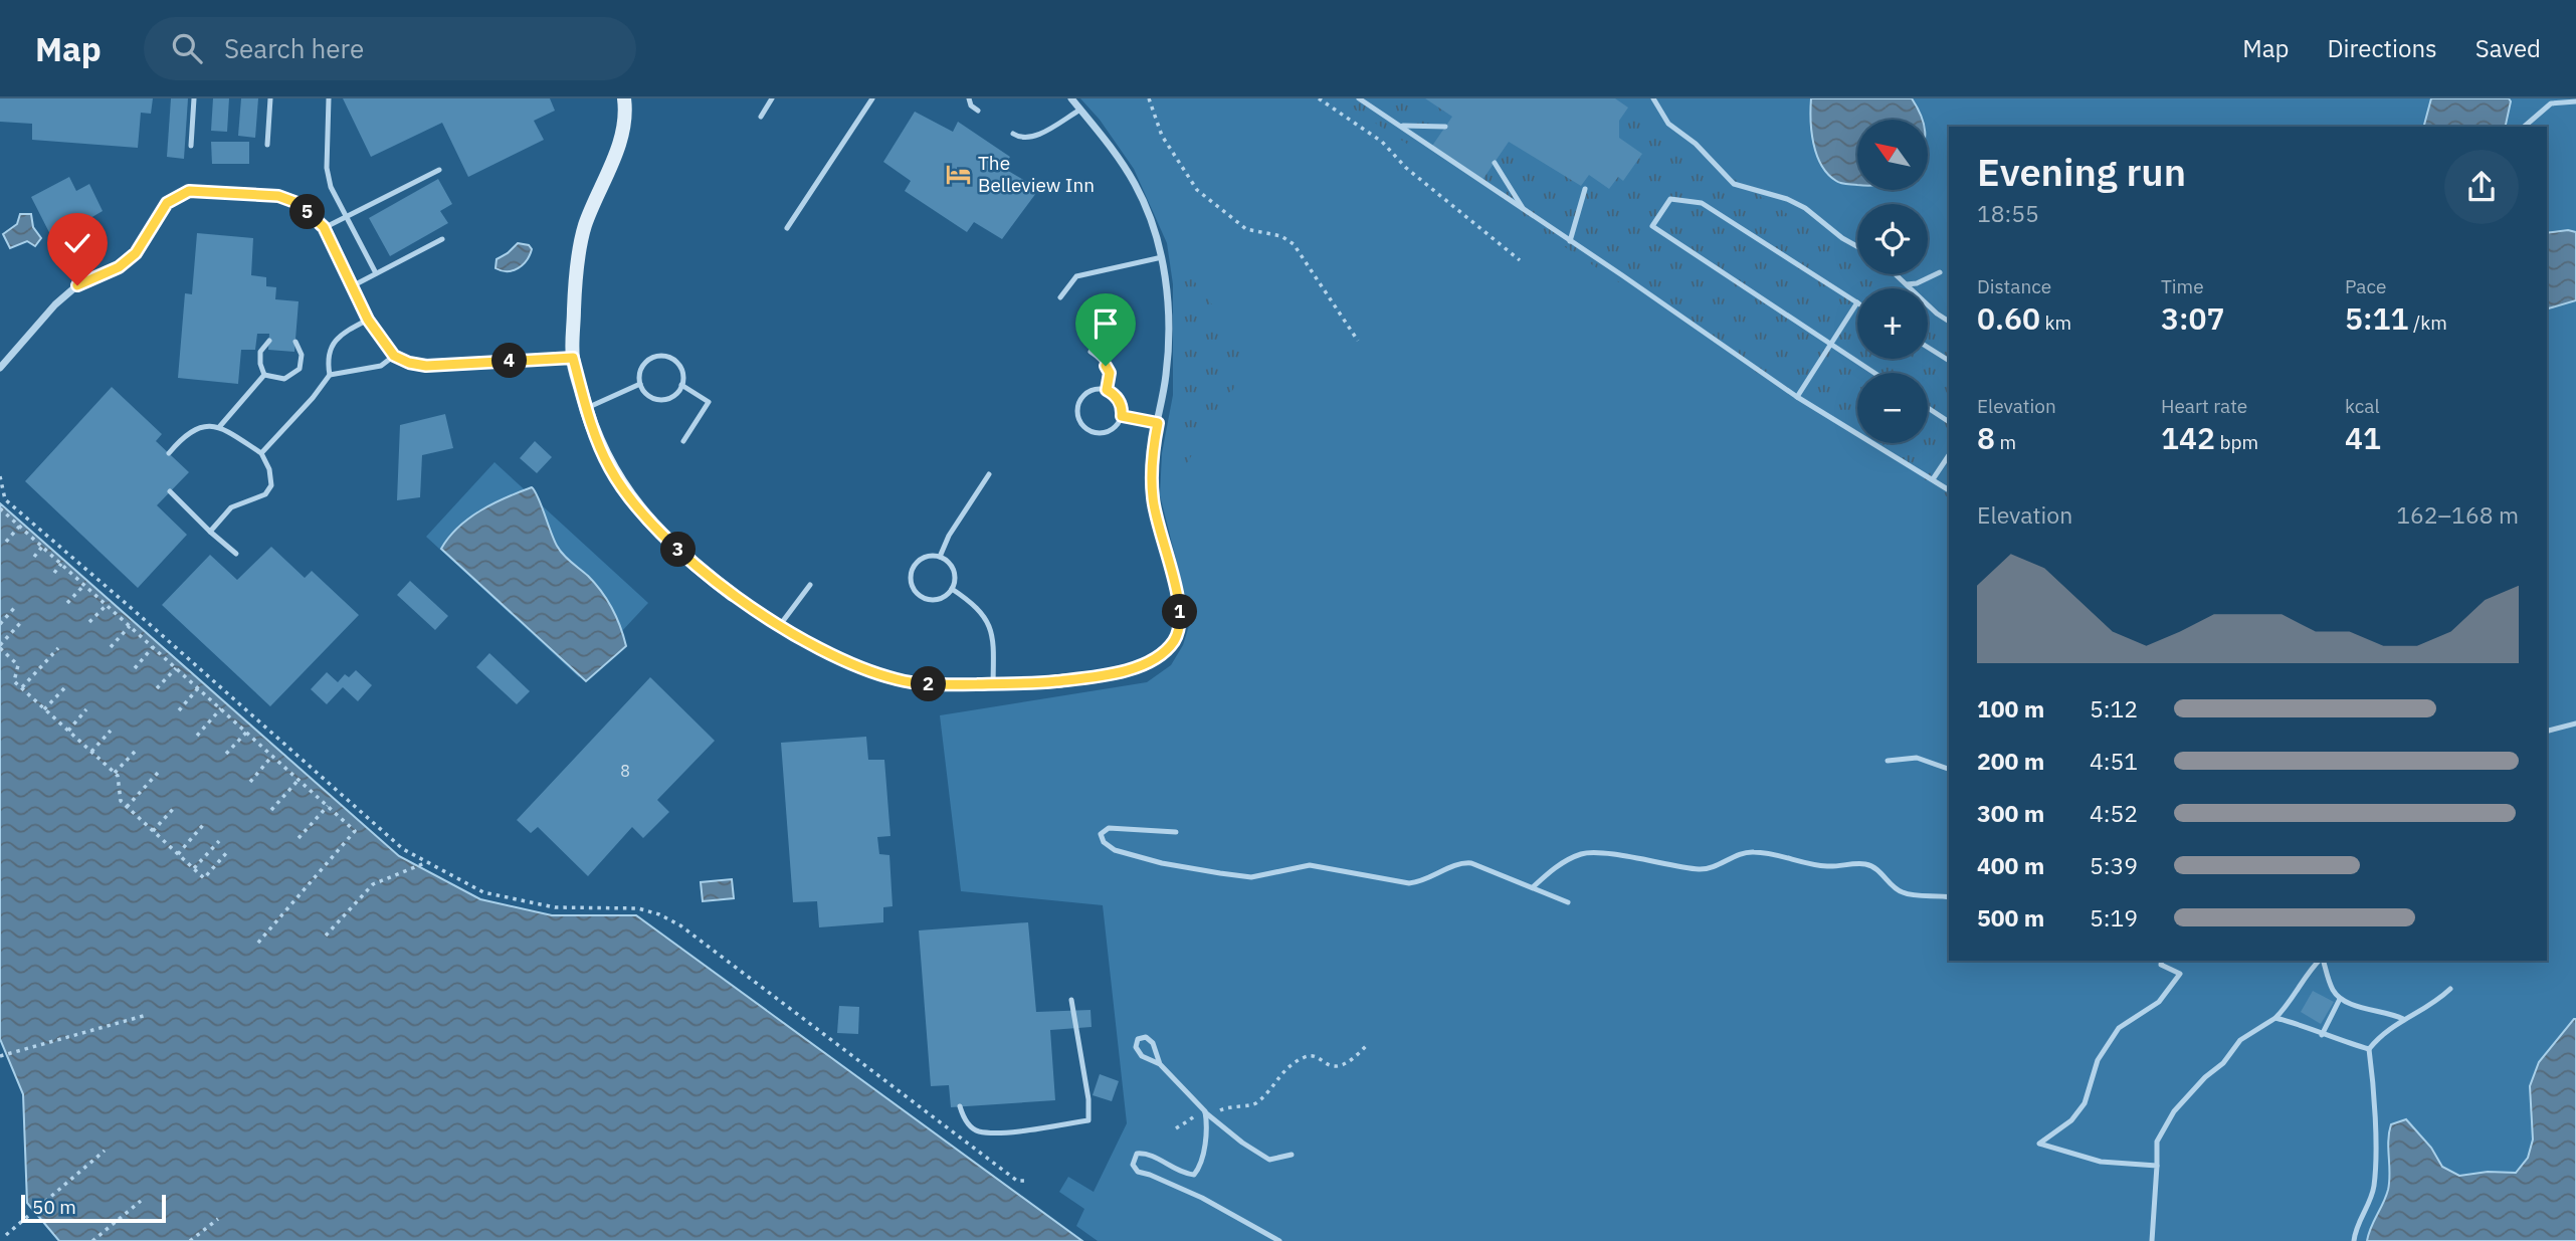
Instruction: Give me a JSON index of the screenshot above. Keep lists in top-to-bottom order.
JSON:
{
  "places": {
    "hotel": ["The Belleview Inn"]
  },
  "house_numbers": ["8"],
  "scale_bar": "50 m",
  "north": "top left",
  "page": {
    "header": "Map",
    "search": "Search here",
    "nav": ["Map", "Directions", "Saved"],
    "map_buttons": ["+", "−"],
    "heading": ["Evening run", "18:55"],
    "pins": [
      "5",
      "4",
      "3",
      "1",
      "2"
    ],
    "stats": [
      ["Distance", "0.60 km"],
      ["Time", "3:07"],
      ["Pace", "5:11 /km"],
      ["Elevation", "8 m"],
      ["Heart rate", "142 bpm"],
      ["kcal", "41"]
    ],
    "chart": ["Elevation", "162–168 m"],
    "list": [
      {
        "name": "100 m",
        "note": "5:12"
      },
      {
        "name": "200 m",
        "note": "4:51"
      },
      {
        "name": "300 m",
        "note": "4:52"
      },
      {
        "name": "400 m",
        "note": "5:39"
      },
      {
        "name": "500 m",
        "note": "5:19"
      }
    ],
    "scale": "50 m"
  }
}
